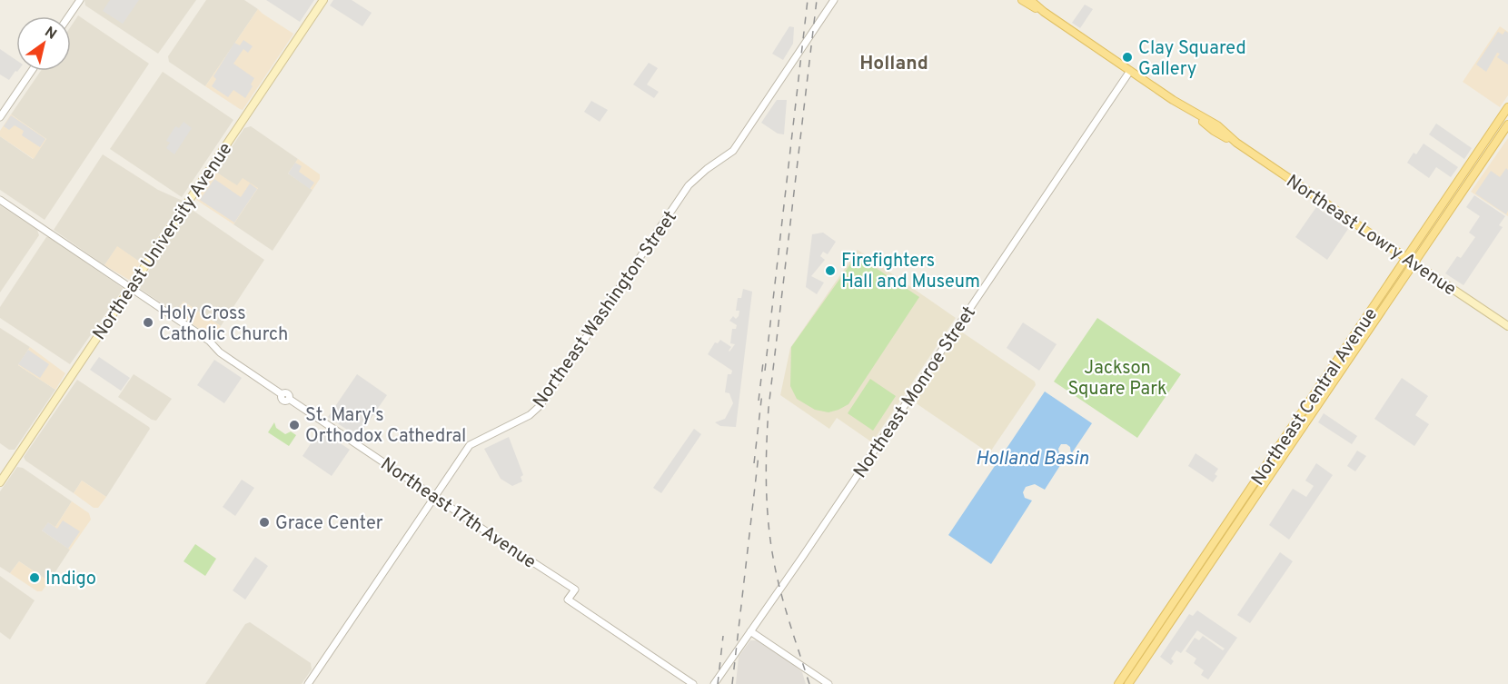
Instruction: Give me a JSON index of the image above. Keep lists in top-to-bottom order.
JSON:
{
  "streets": {
    "main road": ["Northeast Lowry Avenue", "Northeast University Avenue", "Northeast Central Avenue"],
    "street": ["Northeast Washington Street", "Northeast Monroe Street", "Northeast 17th Avenue"]
  },
  "crossings": [
    ["Northeast Lowry Avenue", "Northeast Monroe Street"],
    ["Northeast Lowry Avenue", "Northeast Central Avenue"],
    ["Northeast University Avenue", "Northeast 17th Avenue"],
    ["Northeast Washington Street", "Northeast 17th Avenue"]
  ],
  "districts": ["Holland"],
  "water": ["Holland Basin"],
  "parks": ["Jackson Square Park"],
  "places": [
    "Clay Squared Gallery",
    "Firefighters Hall and Museum",
    "Holy Cross Catholic Church",
    "St. Mary's Orthodox Cathedral",
    "Grace Center",
    "Indigo"
  ],
  "north": "top right"
}
